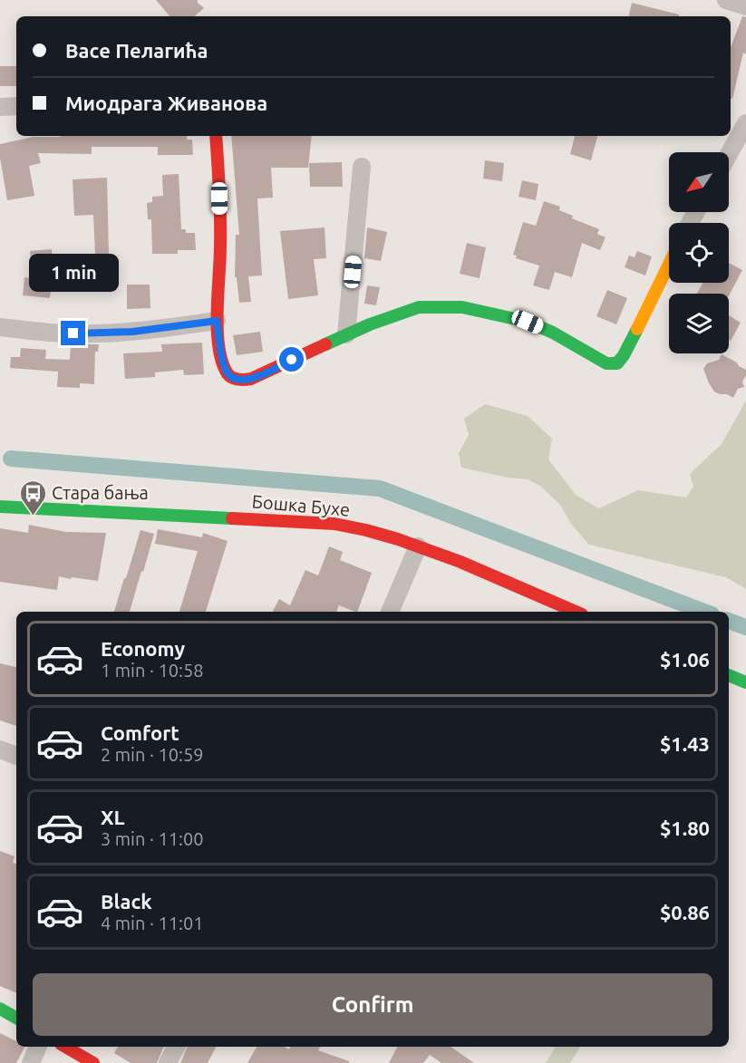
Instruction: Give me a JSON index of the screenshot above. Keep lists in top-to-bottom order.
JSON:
{
  "streets": {
    "street": ["Бошка Бухе"]
  },
  "places": {
    "bus stop": ["Стара бања"]
  },
  "north": "bottom left",
  "page": {
    "banner": ["Васе Пелагића", "Миодрага Живанова"],
    "bubble": "1 min",
    "list": [
      {
        "name": "Economy",
        "note": "1 min · 10:58",
        "value": "$1.06"
      },
      {
        "name": "Comfort",
        "note": "2 min · 10:59",
        "value": "$1.43"
      },
      {
        "name": "XL",
        "note": "3 min · 11:00",
        "value": "$1.80"
      },
      {
        "name": "Black",
        "note": "4 min · 11:01",
        "value": "$0.86"
      }
    ],
    "buttons": "Confirm"
  }
}
